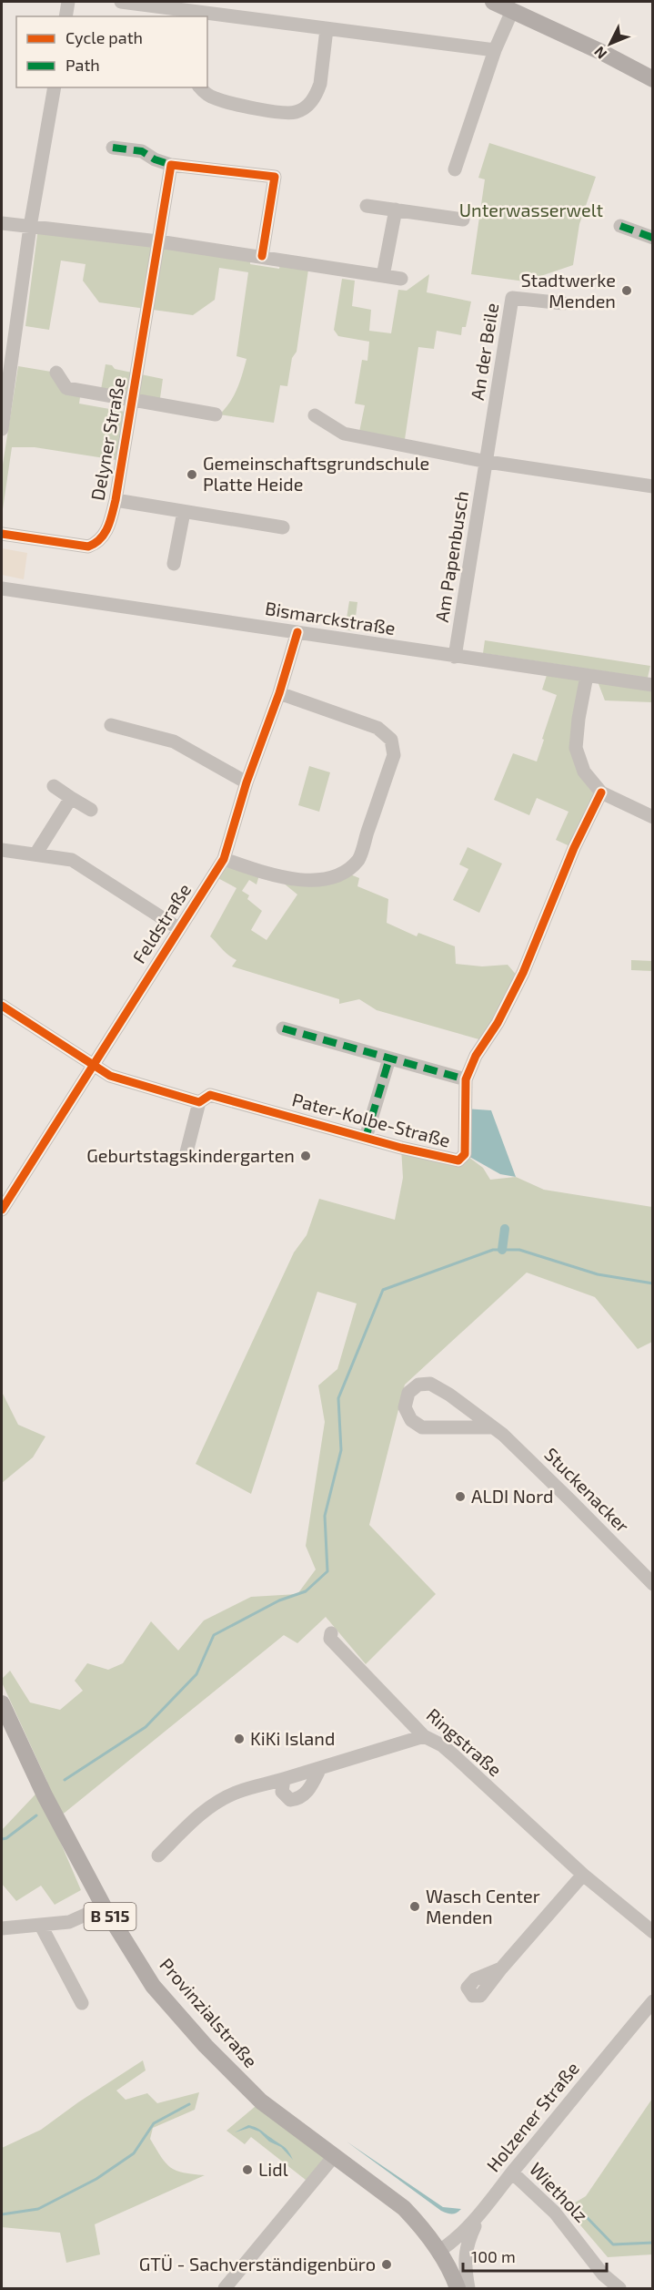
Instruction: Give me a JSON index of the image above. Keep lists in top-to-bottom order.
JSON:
{
  "streets": {
    "main road": ["B 515", "Provinzialstraße"],
    "street": [
      "An der Beile",
      "Delyner Straße",
      "Am Papenbusch",
      "Bismarckstraße",
      "Feldstraße",
      "Pater-Kolbe-Straße",
      "Stuckenacker",
      "Ringstraße",
      "Holzener Straße",
      "Wietholz"
    ]
  },
  "crossings": [
    ["An der Beile", "Am Papenbusch"],
    ["Am Papenbusch", "Bismarckstraße"],
    ["Bismarckstraße", "Feldstraße"],
    ["Feldstraße", "Pater-Kolbe-Straße"],
    ["Provinzialstraße", "Holzener Straße"],
    ["Holzener Straße", "Wietholz"]
  ],
  "parks": ["Unterwasserwelt"],
  "places": [
    "Stadtwerke Menden",
    "Gemeinschaftsgrundschule Platte Heide",
    "Geburtstagskindergarten",
    "ALDI Nord",
    "KiKi Island",
    "Wasch Center Menden",
    "Lidl",
    "GTÜ - Sachverständigenbüro"
  ],
  "legend": ["Cycle path", "Path"],
  "scale_bar": "100 m",
  "north": "bottom left"
}
